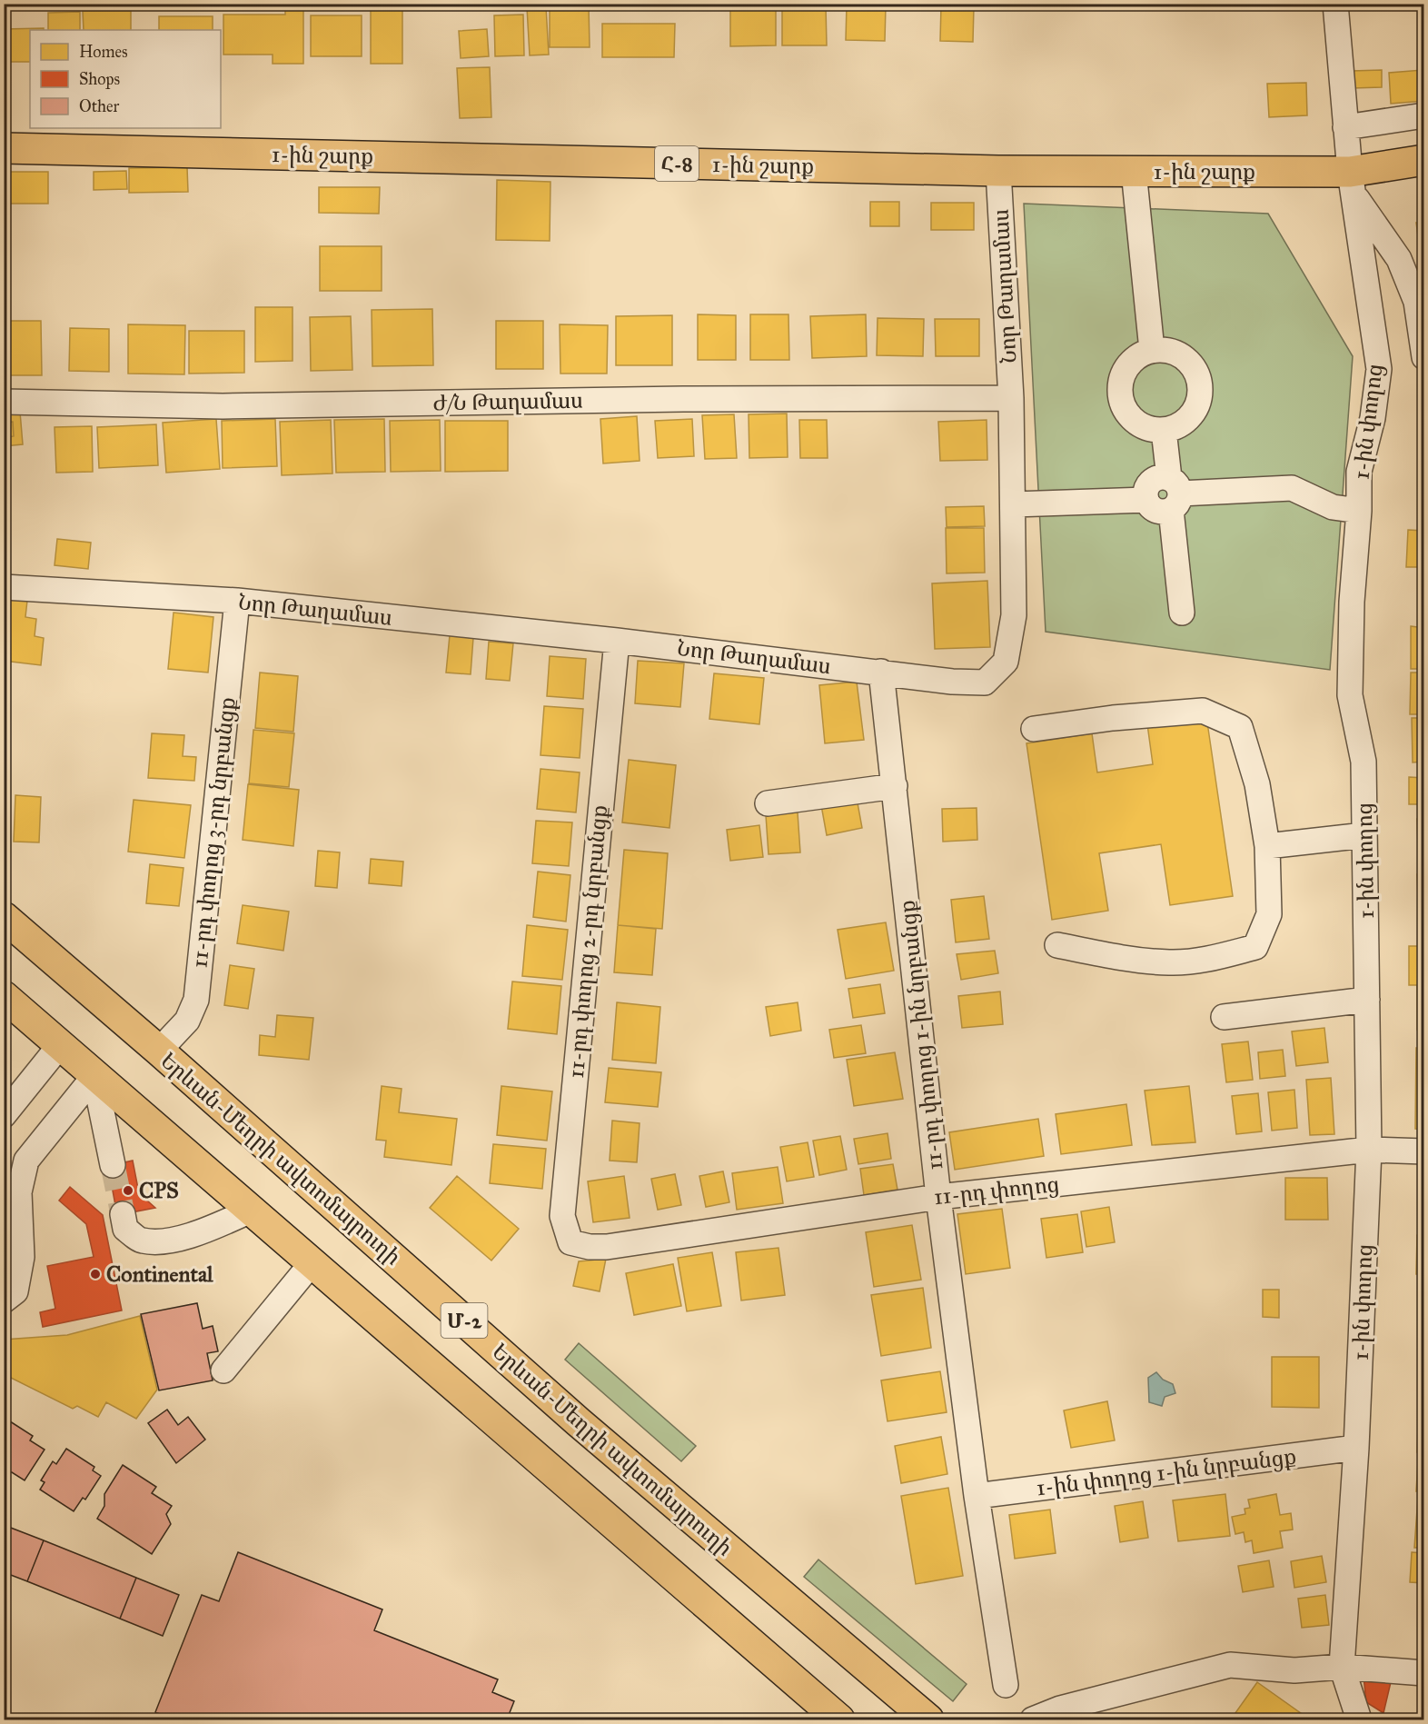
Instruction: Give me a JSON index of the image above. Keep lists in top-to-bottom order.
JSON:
{
  "streets": {
    "main road": [
      "1-ին շարք",
      "Հ-8",
      "Երևան-Մեղրի ավտոմայրուղի",
      "Մ-2"
    ],
    "street": [
      "Նոր Թաղամաս",
      "Ժ/Ն Թաղամաս",
      "1-ին փողոց",
      "11-րդ փողոց 3-րդ նրբանցք",
      "11-րդ փողոց 2-րդ նրբանցք",
      "11-րդ փողոց 1-ին նրբանցք",
      "11-րդ փողոց",
      "1-ին փողոց 1-ին նրբանցք"
    ]
  },
  "crossings": [
    ["1-ին շարք", "Նոր Թաղամաս"],
    ["1-ին շարք", "1-ին փողոց"],
    ["Նոր Թաղամաս", "Ժ/Ն Թաղամաս"],
    ["Նոր Թաղամաս", "11-րդ փողոց 3-րդ նրբանցք"],
    ["Նոր Թաղամաս", "11-րդ փողոց 2-րդ նրբանցք"],
    ["Նոր Թաղամաս", "11-րդ փողոց 1-ին նրբանցք"],
    ["1-ին փողոց", "11-րդ փողոց"],
    ["1-ին փողոց", "1-ին փողոց 1-ին նրբանցք"],
    ["11-րդ փողոց 3-րդ նրբանցք", "Երևան-Մեղրի ավտոմայրուղի"],
    ["11-րդ փողոց 2-րդ նրբանցք", "11-րդ փողոց"],
    ["11-րդ փողոց 1-ին նրբանցք", "11-րդ փողոց"],
    ["11-րդ փողոց 1-ին նրբանցք", "1-ին փողոց 1-ին նրբանցք"]
  ],
  "places": ["CPS", "Continental"],
  "legend": ["Homes", "Shops", "Other"]
}
